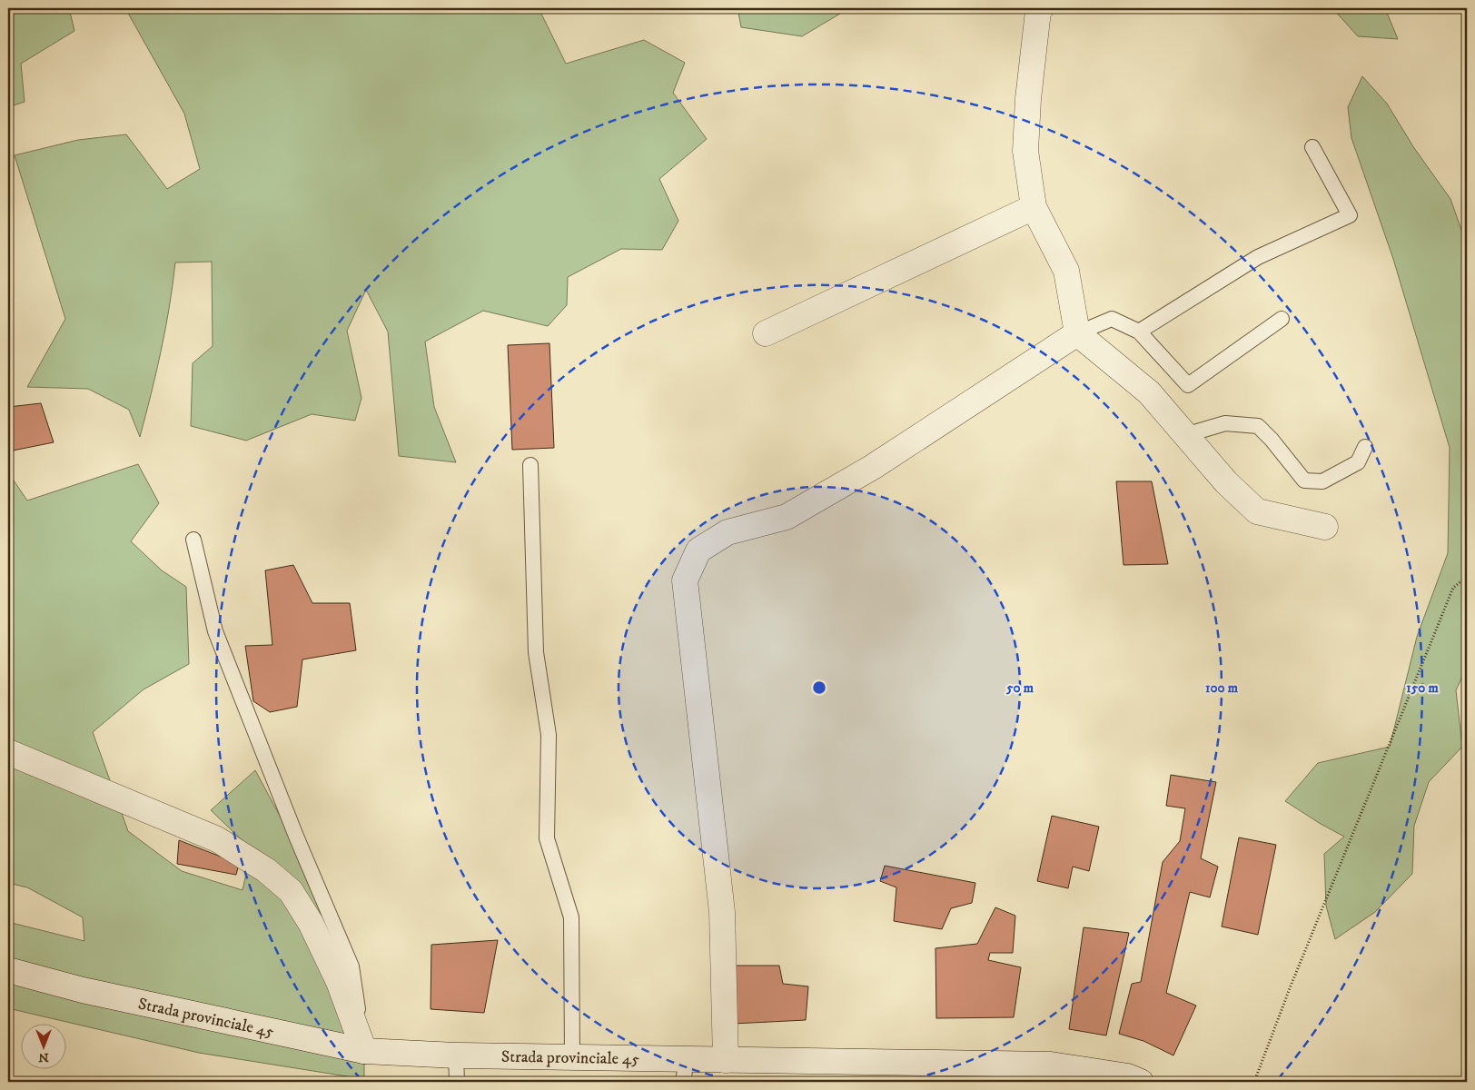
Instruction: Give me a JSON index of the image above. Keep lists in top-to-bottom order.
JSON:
{
  "streets": {
    "street": ["Strada provinciale 45"]
  },
  "north": "bottom",
  "rings": ["50 m", "100 m", "150 m"]
}
